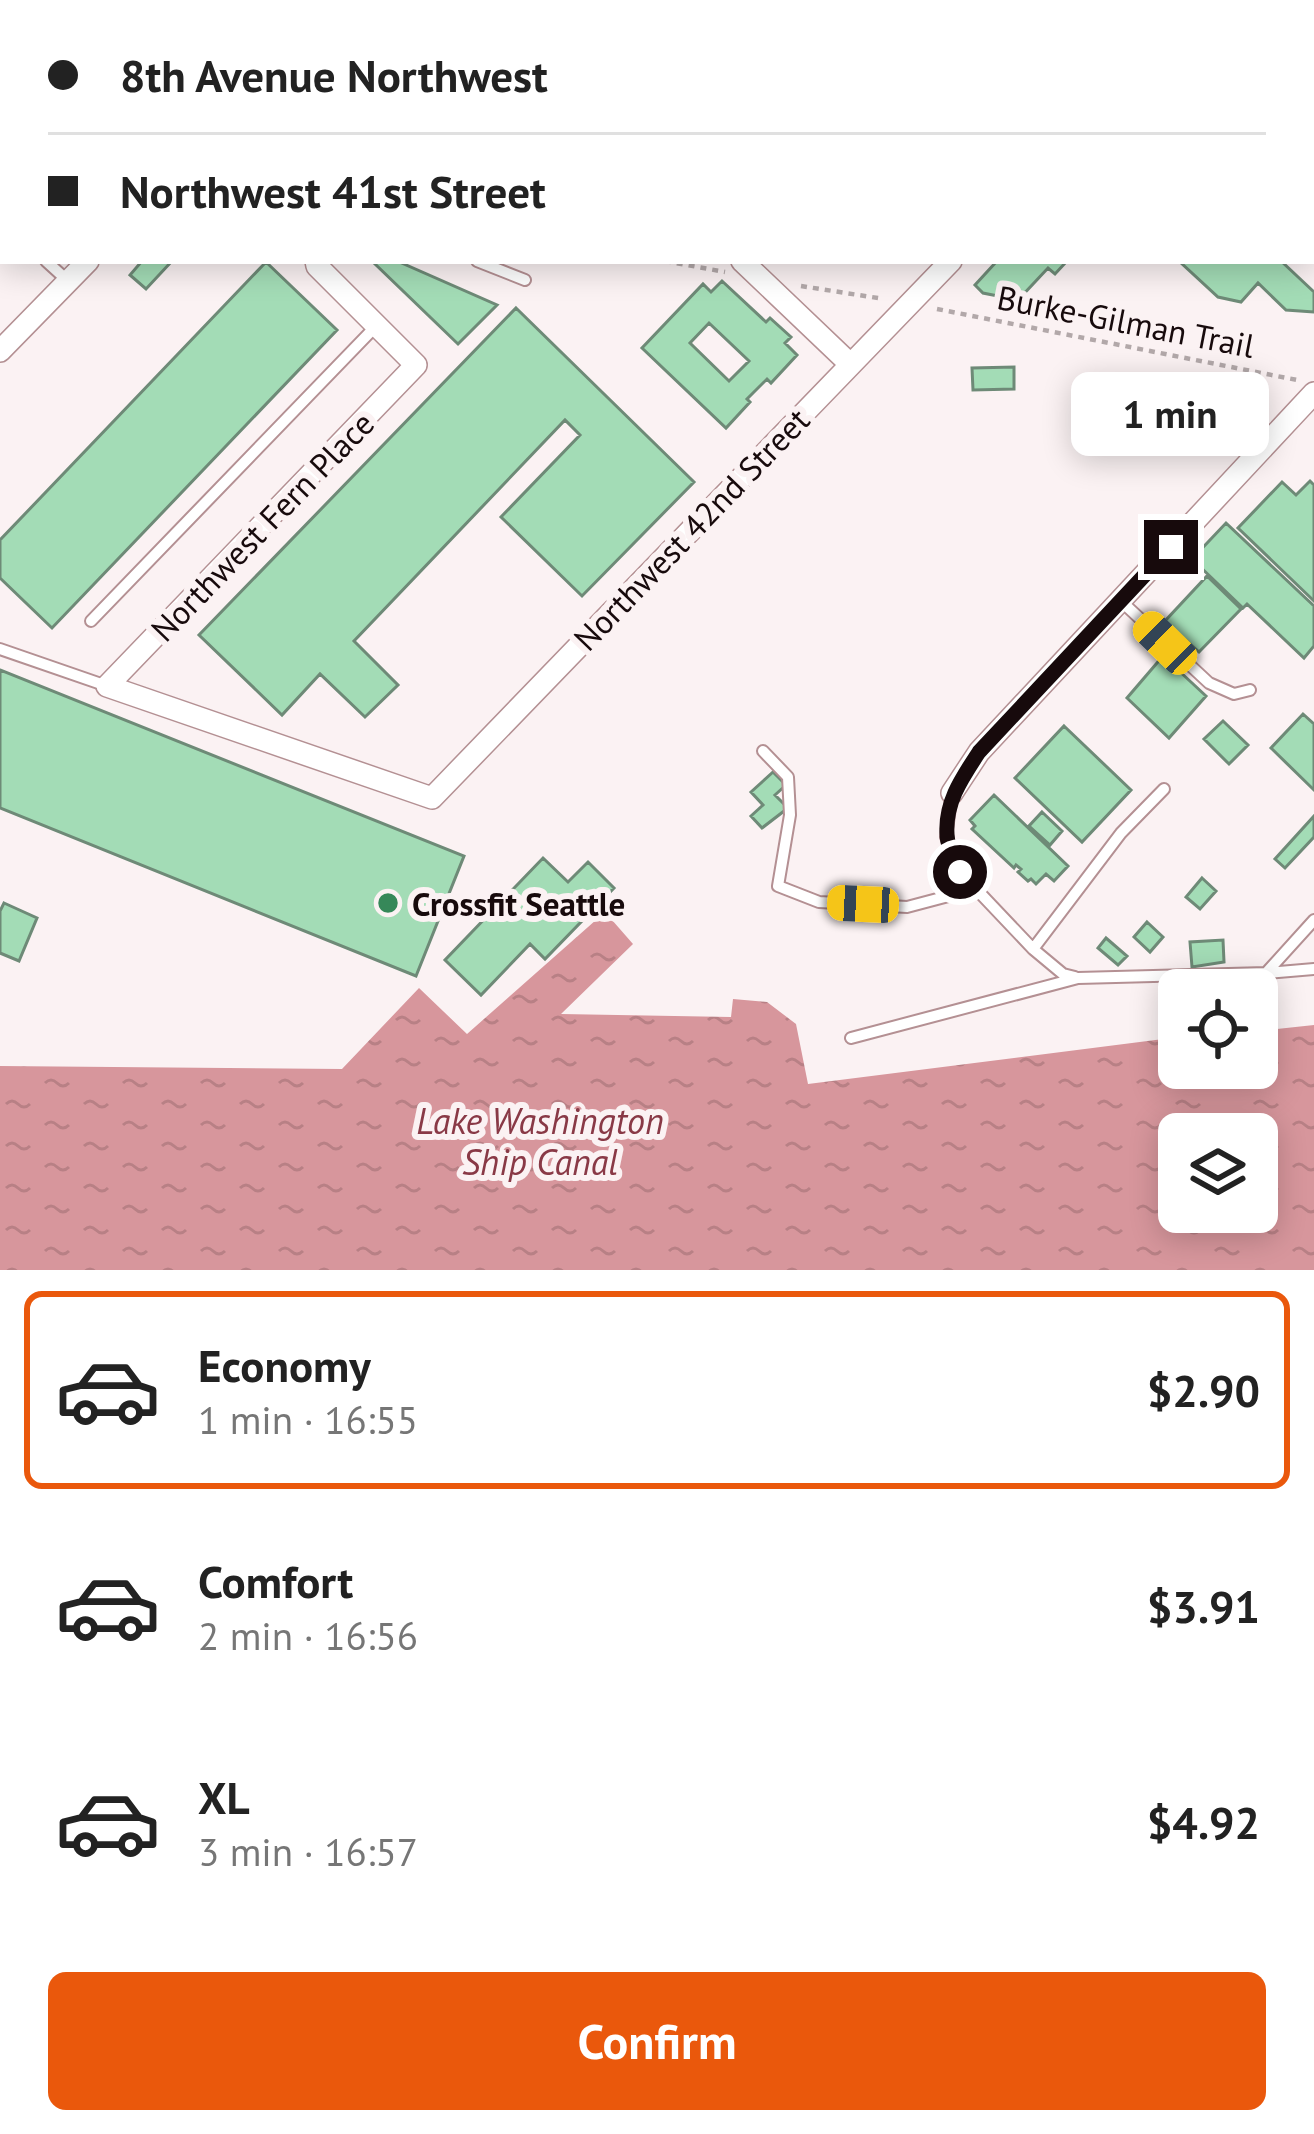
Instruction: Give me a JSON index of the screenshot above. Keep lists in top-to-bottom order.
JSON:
{
  "streets": {
    "street": ["Northwest Fern Place", "Northwest 42nd Street"],
    "path": ["Burke-Gilman Trail"]
  },
  "crossings": [
    ["Northwest Fern Place", "Northwest 42nd Street"]
  ],
  "water": ["Lake Washington Ship Canal"],
  "places": ["Crossfit Seattle"],
  "page": {
    "banner": ["8th Avenue Northwest", "Northwest 41st Street"],
    "bubble": "1 min",
    "list": [
      {
        "name": "Economy",
        "note": "1 min · 16:55",
        "value": "$2.90"
      },
      {
        "name": "Comfort",
        "note": "2 min · 16:56",
        "value": "$3.91"
      },
      {
        "name": "XL",
        "note": "3 min · 16:57",
        "value": "$4.92"
      }
    ],
    "buttons": "Confirm"
  }
}
